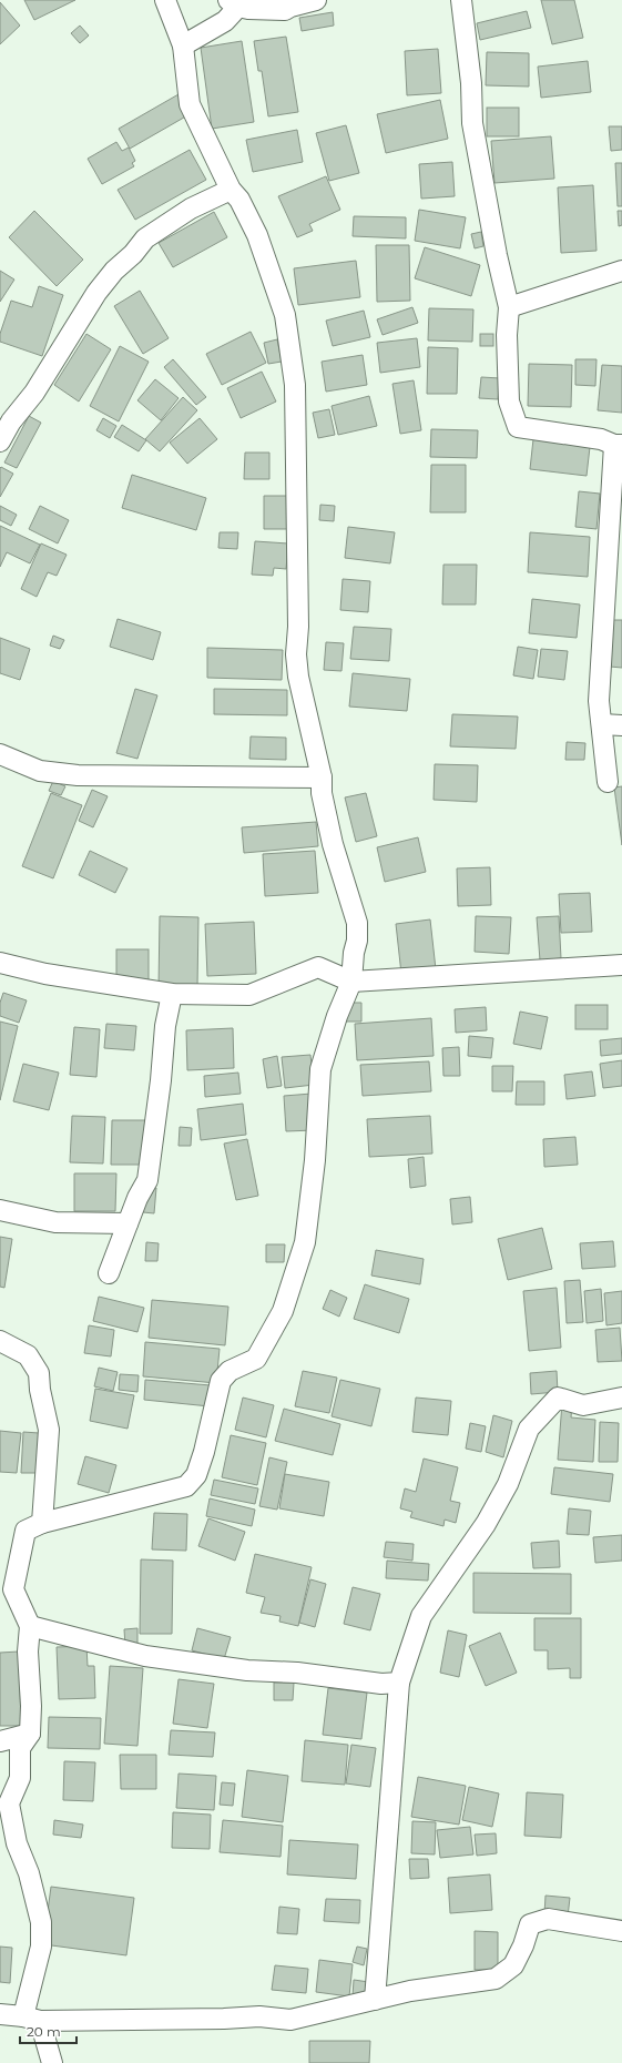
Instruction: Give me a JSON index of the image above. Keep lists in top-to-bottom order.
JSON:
{
  "scale_bar": "20 m"
}
